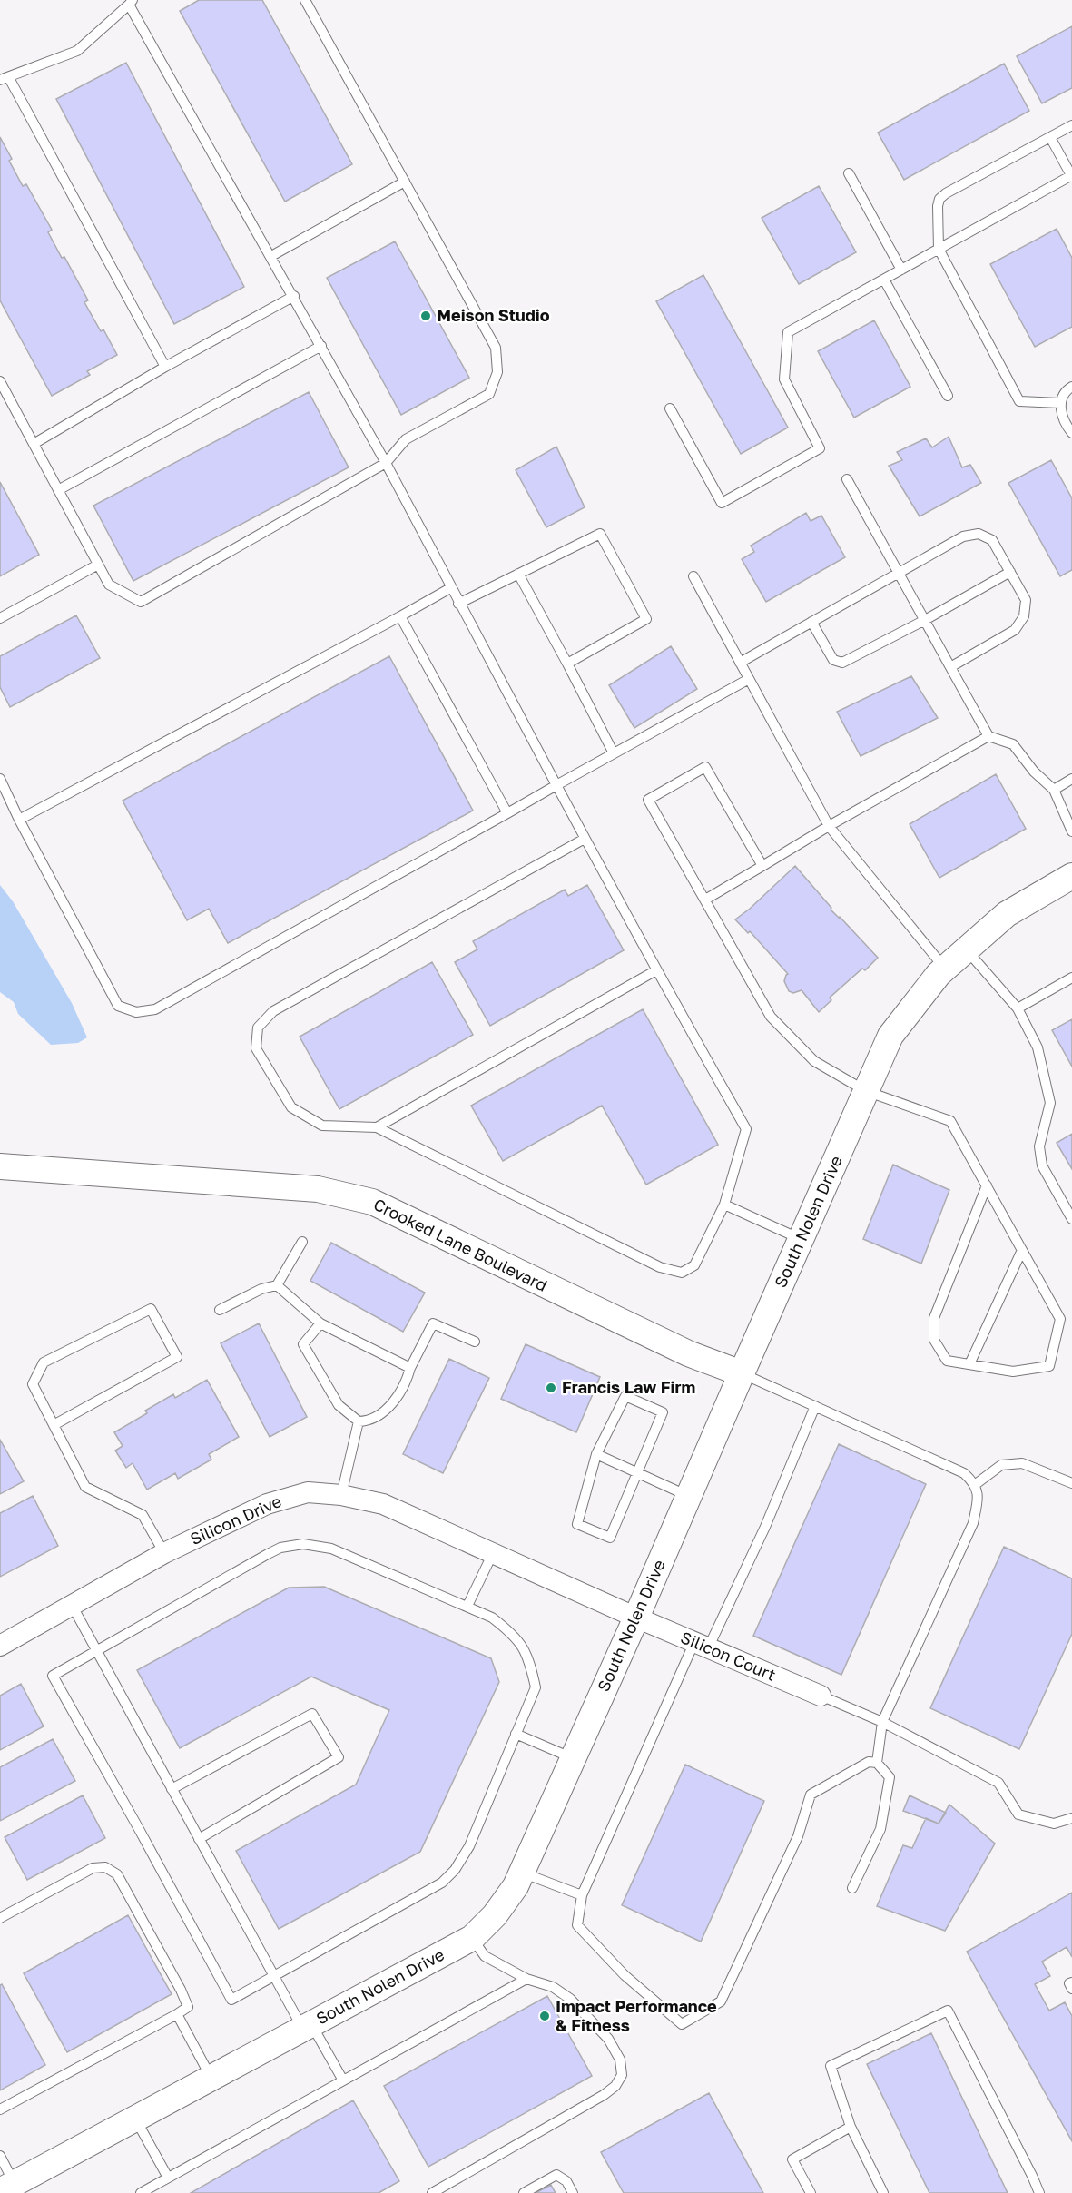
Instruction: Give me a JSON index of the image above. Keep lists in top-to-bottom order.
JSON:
{
  "streets": {
    "street": [
      "South Nolen Drive",
      "Crooked Lane Boulevard",
      "Silicon Drive",
      "Silicon Court"
    ]
  },
  "crossings": [
    ["South Nolen Drive", "Crooked Lane Boulevard"],
    ["South Nolen Drive", "Silicon Drive"],
    ["South Nolen Drive", "Silicon Court"],
    ["Silicon Drive", "Silicon Court"]
  ],
  "places": ["Meison Studio", "Francis Law Firm", "Impact Performance & Fitness"]
}
